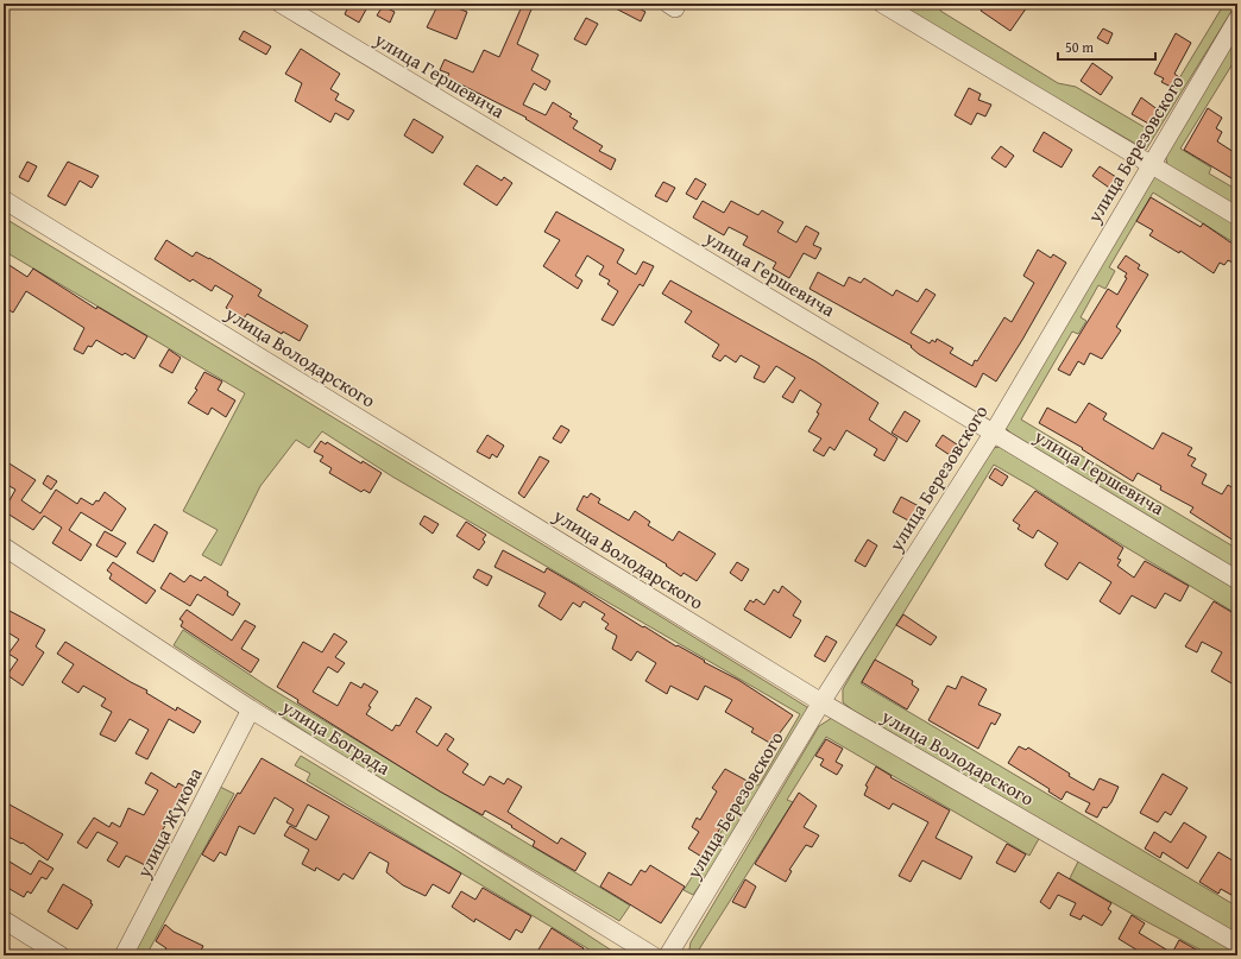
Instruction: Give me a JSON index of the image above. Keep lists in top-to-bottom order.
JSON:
{
  "streets": {
    "street": [
      "улица Гершевича",
      "улица Березовского",
      "улица Володарского",
      "улица Бограда",
      "улица Жукова"
    ]
  },
  "crossings": [
    ["улица Гершевича", "улица Березовского"],
    ["улица Березовского", "улица Володарского"],
    ["улица Бограда", "улица Жукова"]
  ],
  "scale_bar": "50 m"
}
